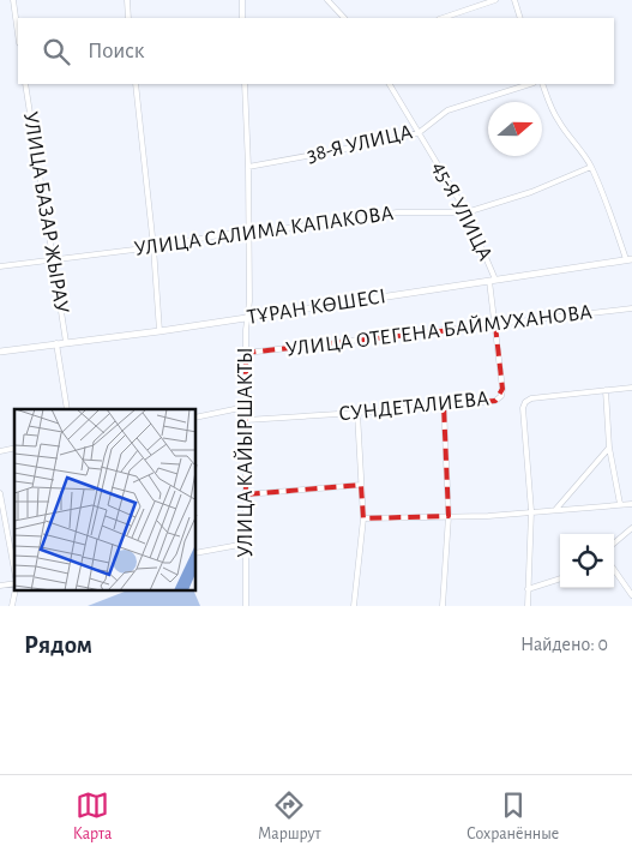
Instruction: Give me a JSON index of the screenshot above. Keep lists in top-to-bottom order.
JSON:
{
  "streets": {
    "street": [
      "38-Я УЛИЦА",
      "45-Я УЛИЦА",
      "УЛИЦА БАЗАР ЖЫРАУ",
      "УЛИЦА САЛИМА КАПАКОВА",
      "ТҰРАН КӨШЕСІ",
      "УЛИЦА ОТЕГЕНА БАЙМУХАНОВА",
      "СУНДЕТАЛИЕВА",
      "УЛИЦА КАЙЫРШАКТЫ"
    ]
  },
  "crossings": [
    ["38-Я УЛИЦА", "45-Я УЛИЦА"],
    ["38-Я УЛИЦА", "УЛИЦА КАЙЫРШАКТЫ"],
    ["45-Я УЛИЦА", "УЛИЦА САЛИМА КАПАКОВА"],
    ["45-Я УЛИЦА", "ТҰРАН КӨШЕСІ"],
    ["45-Я УЛИЦА", "СУНДЕТАЛИЕВА"],
    ["УЛИЦА БАЗАР ЖЫРАУ", "УЛИЦА САЛИМА КАПАКОВА"],
    ["УЛИЦА БАЗАР ЖЫРАУ", "ТҰРАН КӨШЕСІ"],
    ["УЛИЦА САЛИМА КАПАКОВА", "УЛИЦА КАЙЫРШАКТЫ"],
    ["ТҰРАН КӨШЕСІ", "СУНДЕТАЛИЕВА"],
    ["ТҰРАН КӨШЕСІ", "УЛИЦА КАЙЫРШАКТЫ"],
    ["УЛИЦА ОТЕГЕНА БАЙМУХАНОВА", "СУНДЕТАЛИЕВА"],
    ["УЛИЦА ОТЕГЕНА БАЙМУХАНОВА", "УЛИЦА КАЙЫРШАКТЫ"],
    ["СУНДЕТАЛИЕВА", "УЛИЦА КАЙЫРШАКТЫ"]
  ],
  "north": "right",
  "page": {
    "search": "Поиск",
    "heading": ["Рядом", "Найдено: 0"],
    "nav": ["Карта", "Маршрут", "Сохранённые"]
  }
}
